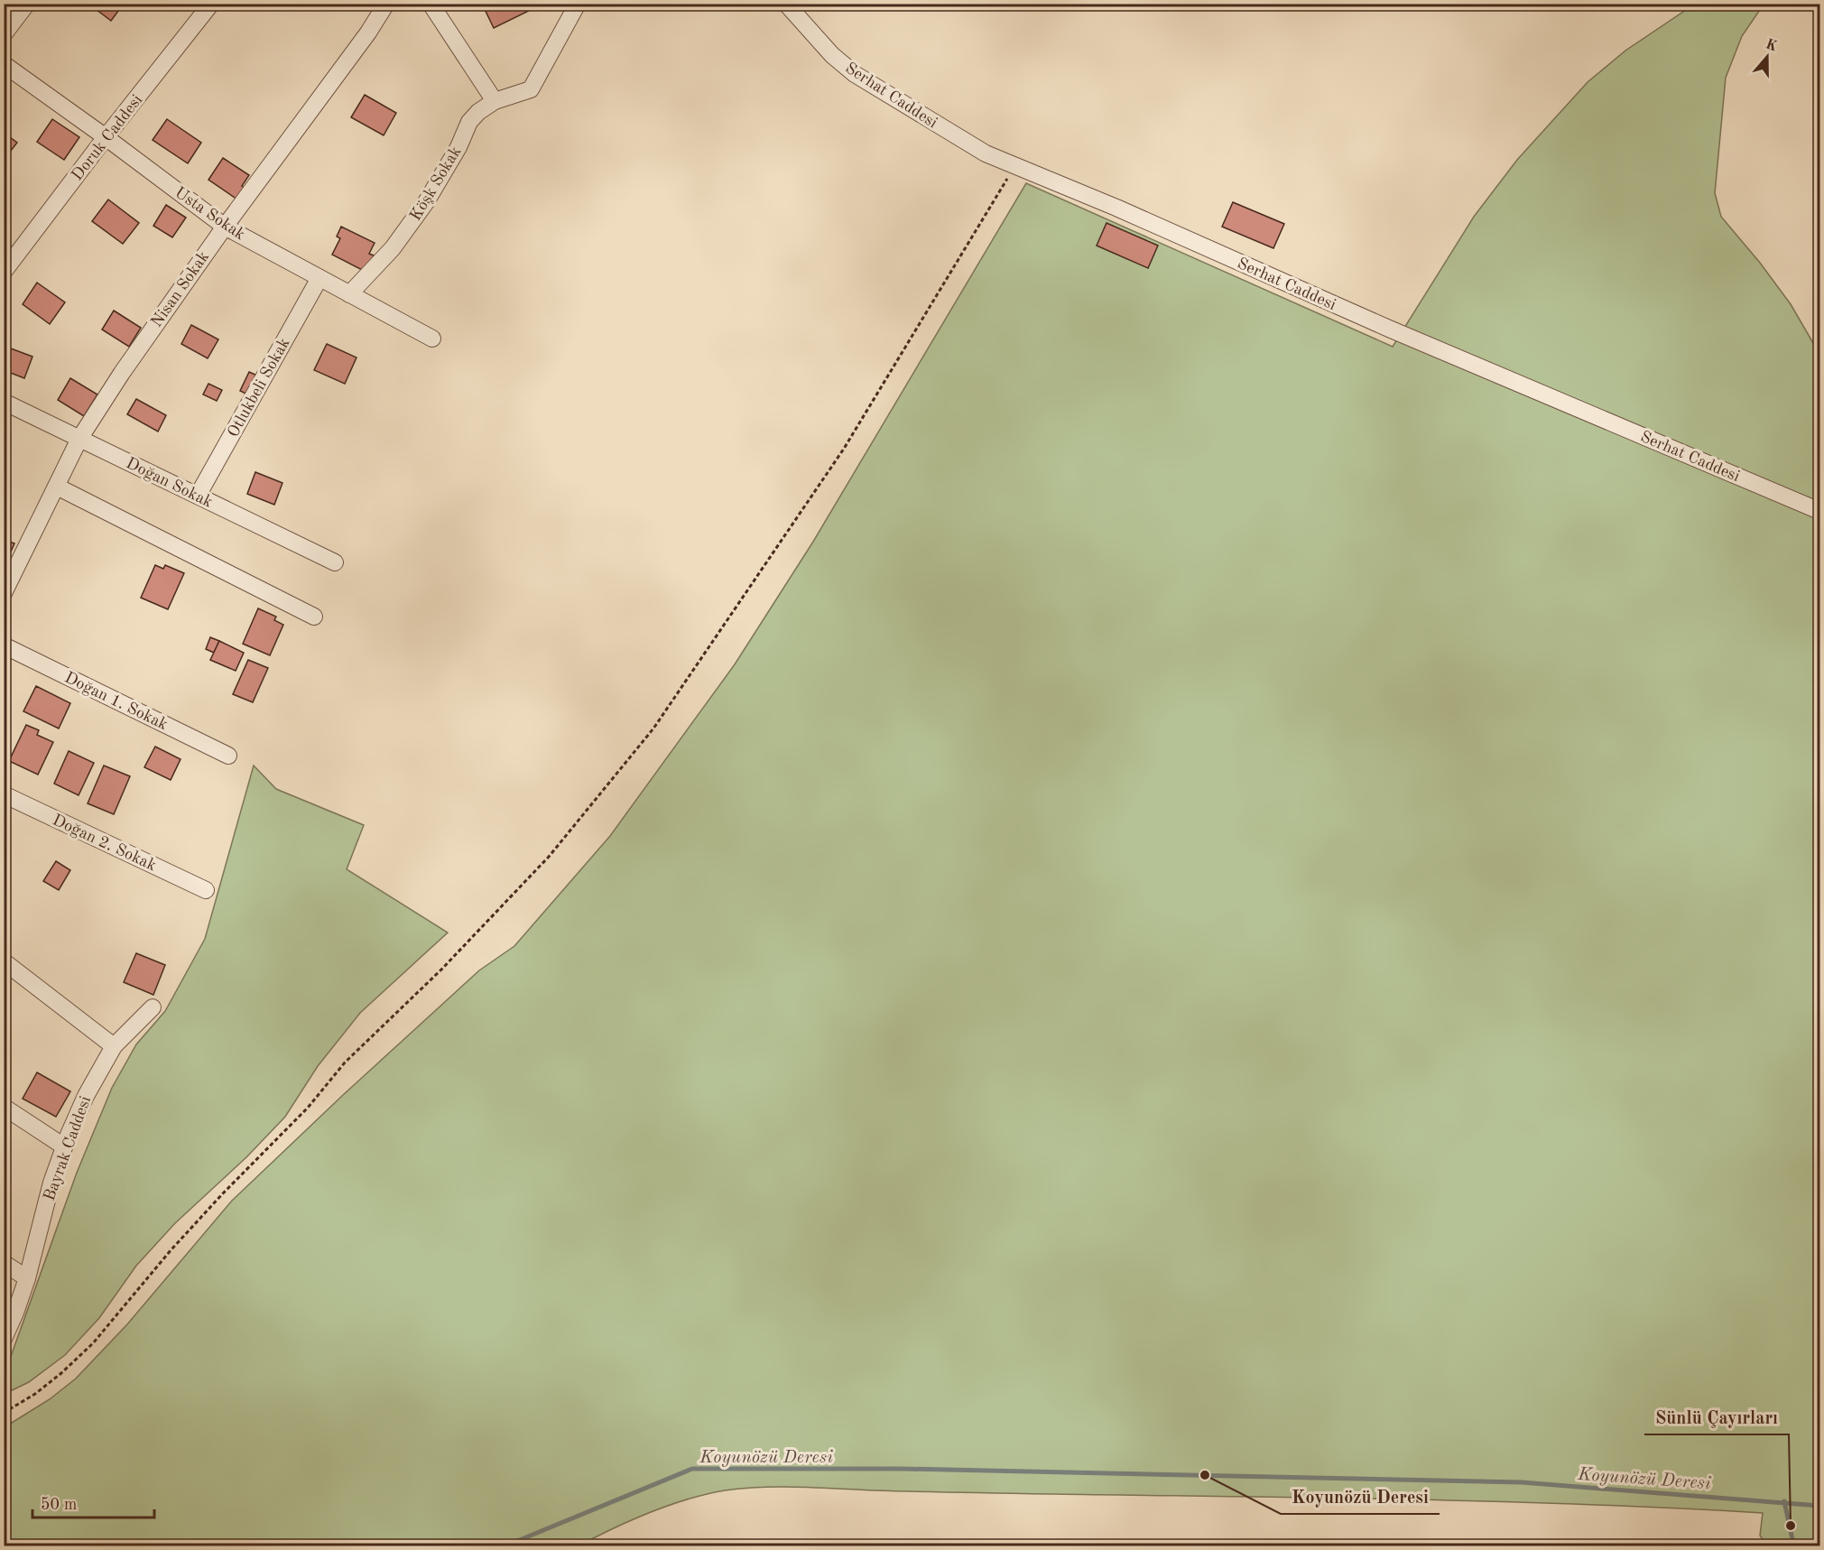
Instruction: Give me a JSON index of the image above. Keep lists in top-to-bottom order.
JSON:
{
  "streets": {
    "street": [
      "Serhat Caddesi",
      "Doruk Caddesi",
      "Köşk Sokak",
      "Usta Sokak",
      "Nisan Sokak",
      "Otlukbeli Sokak",
      "Doğan Sokak",
      "Doğan 1. Sokak",
      "Doğan 2. Sokak",
      "Bayrak Caddesi"
    ]
  },
  "crossings": [
    ["Doruk Caddesi", "Usta Sokak"],
    ["Köşk Sokak", "Usta Sokak"],
    ["Usta Sokak", "Nisan Sokak"],
    ["Usta Sokak", "Otlukbeli Sokak"],
    ["Nisan Sokak", "Doğan Sokak"],
    ["Otlukbeli Sokak", "Doğan Sokak"]
  ],
  "water": ["Koyunözü Deresi"],
  "places": ["Koyunözü Deresi", "Sünlü Çayırları"],
  "scale_bar": "50 m",
  "north": "top"
}
